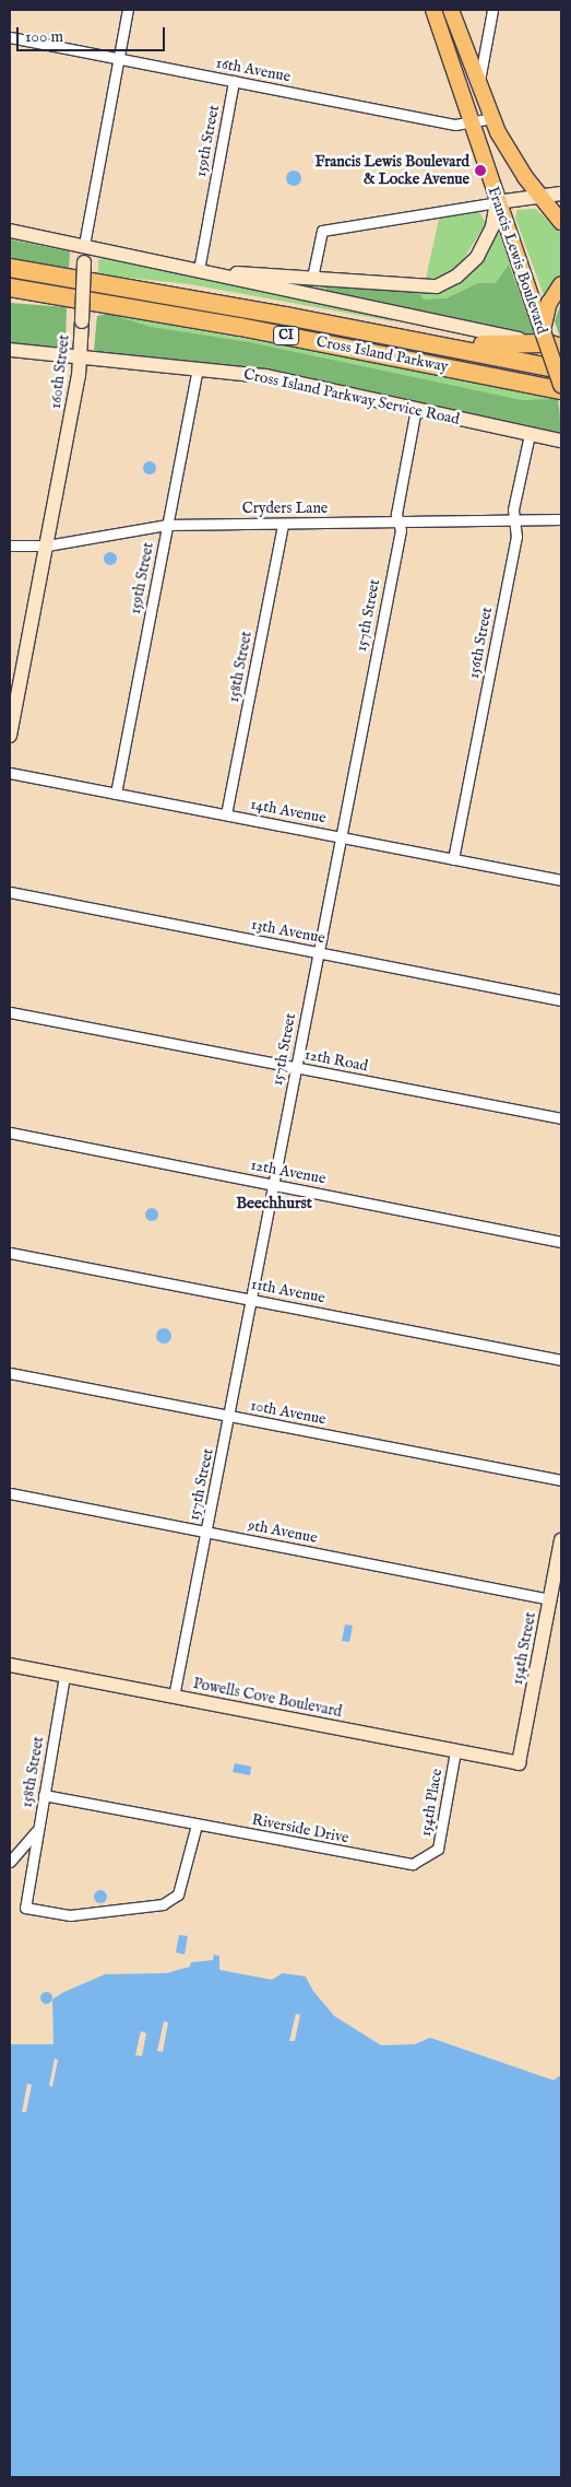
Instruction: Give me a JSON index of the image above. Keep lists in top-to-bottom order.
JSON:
{
  "streets": {
    "highway": ["CI", "Cross Island Parkway"],
    "main road": ["Francis Lewis Boulevard"],
    "street": [
      "16th Avenue",
      "159th Street",
      "160th Street",
      "Cross Island Parkway Service Road",
      "Cryders Lane",
      "157th Street",
      "156th Street",
      "158th Street",
      "14th Avenue",
      "13th Avenue",
      "12th Road",
      "12th Avenue",
      "11th Avenue",
      "10th Avenue",
      "9th Avenue",
      "154th Street",
      "Powells Cove Boulevard",
      "154th Place",
      "Riverside Drive"
    ]
  },
  "crossings": [
    ["16th Avenue", "159th Street"],
    ["16th Avenue", "Francis Lewis Boulevard"],
    ["16th Avenue", "160th Street"],
    ["159th Street", "Cross Island Parkway Service Road"],
    ["159th Street", "Cryders Lane"],
    ["159th Street", "14th Avenue"],
    ["160th Street", "Cross Island Parkway Service Road"],
    ["160th Street", "Cryders Lane"],
    ["Cross Island Parkway Service Road", "157th Street"],
    ["Cross Island Parkway Service Road", "156th Street"],
    ["Cryders Lane", "157th Street"],
    ["Cryders Lane", "156th Street"],
    ["Cryders Lane", "158th Street"],
    ["157th Street", "14th Avenue"],
    ["157th Street", "13th Avenue"],
    ["157th Street", "12th Road"],
    ["157th Street", "12th Avenue"],
    ["157th Street", "11th Avenue"],
    ["157th Street", "10th Avenue"],
    ["157th Street", "9th Avenue"],
    ["157th Street", "Powells Cove Boulevard"],
    ["156th Street", "14th Avenue"],
    ["158th Street", "14th Avenue"],
    ["158th Street", "Powells Cove Boulevard"],
    ["158th Street", "Riverside Drive"],
    ["9th Avenue", "154th Street"],
    ["154th Street", "Powells Cove Boulevard"],
    ["Powells Cove Boulevard", "154th Place"],
    ["154th Place", "Riverside Drive"]
  ],
  "districts": ["Beechhurst"],
  "places": ["Francis Lewis Boulevard & Locke Avenue"],
  "scale_bar": "100 m"
}
